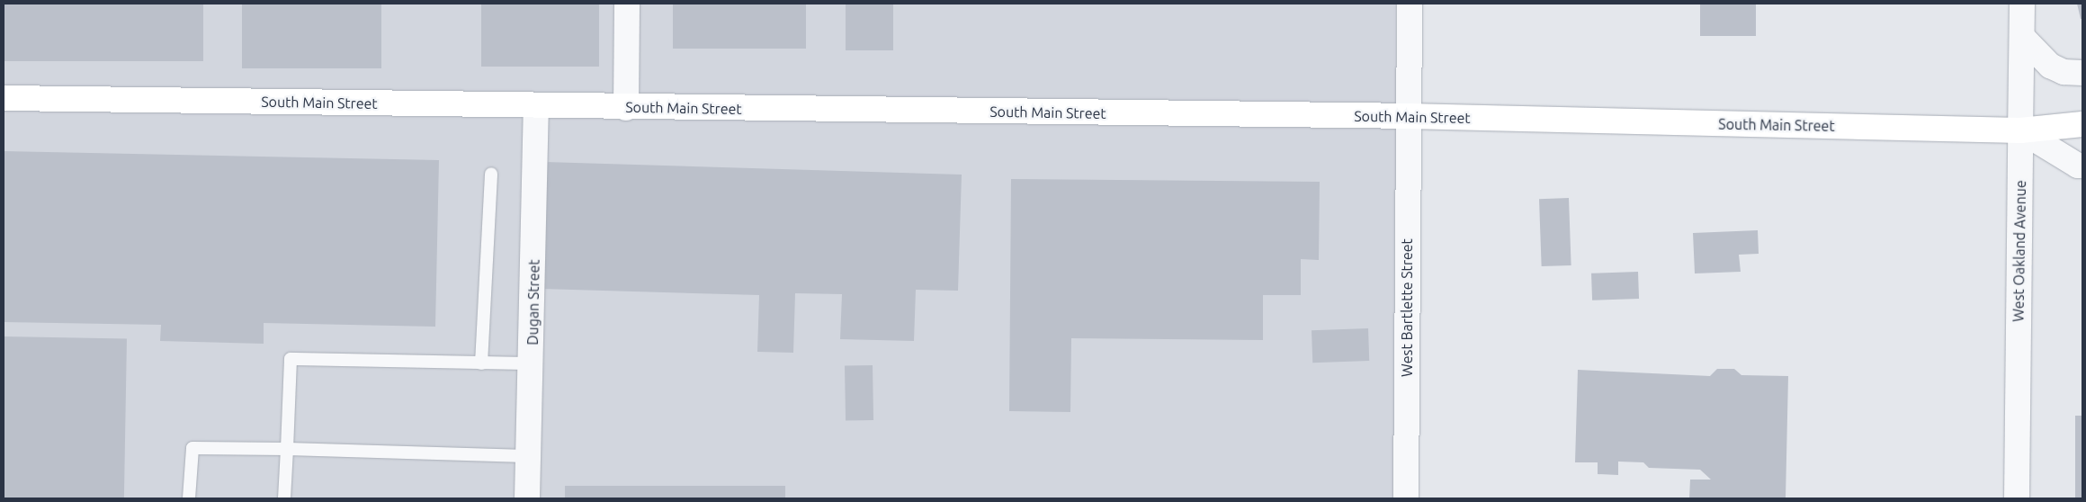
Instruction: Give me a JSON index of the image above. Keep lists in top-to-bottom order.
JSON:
{
  "streets": {
    "main road": ["South Main Street"],
    "street": ["West Oakland Avenue", "Dugan Street", "West Bartlette Street"]
  },
  "crossings": [
    ["South Main Street", "West Oakland Avenue"],
    ["South Main Street", "Dugan Street"],
    ["South Main Street", "West Bartlette Street"]
  ]
}
